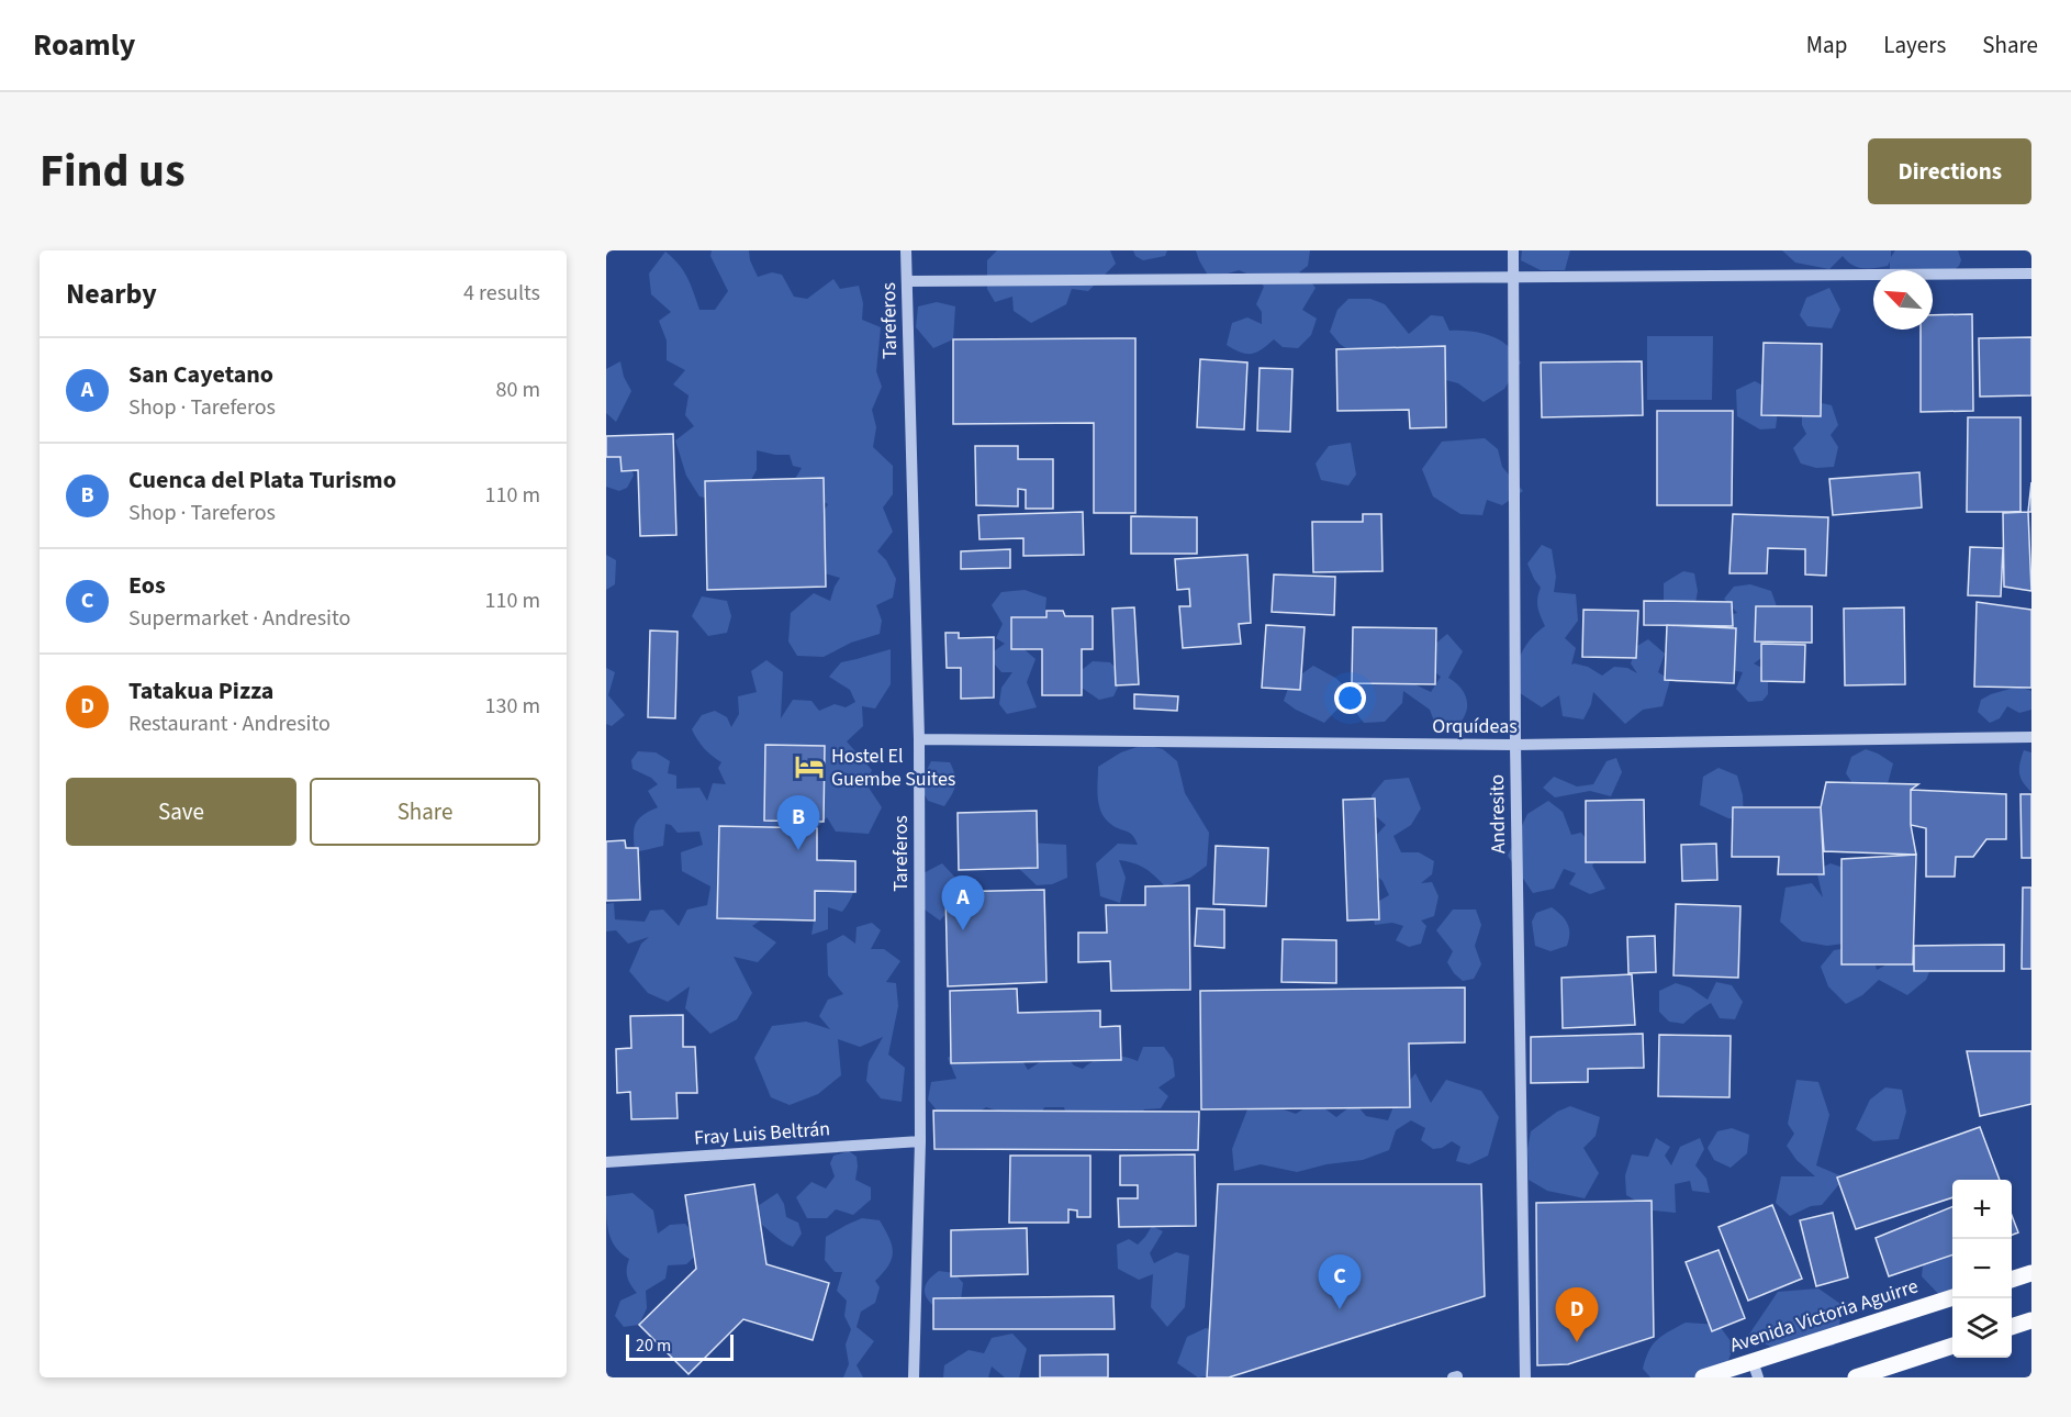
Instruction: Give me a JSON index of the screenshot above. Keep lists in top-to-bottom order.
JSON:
{
  "streets": {
    "main road": ["Avenida Victoria Aguirre"],
    "street": [
      "Tareferos",
      "Orquídeas",
      "Andresito",
      "Fray Luis Beltrán"
    ]
  },
  "crossings": [
    ["Tareferos", "Orquídeas"],
    ["Tareferos", "Fray Luis Beltrán"],
    ["Orquídeas", "Andresito"]
  ],
  "places": {
    "hotel": ["Hostel El Guembe Suites"]
  },
  "scale_bar": "20 m",
  "north": "top left",
  "page": {
    "header": "Roamly",
    "nav": ["Map", "Layers", "Share"],
    "title": "Find us",
    "buttons": [
      "Directions",
      ["Save", "Share"]
    ],
    "heading": ["Nearby", "4 results"],
    "list": [
      {
        "mark": "A",
        "name": "San Cayetano",
        "note": "Shop · Tareferos",
        "value": "80 m"
      },
      {
        "mark": "B",
        "name": "Cuenca del Plata Turismo",
        "note": "Shop · Tareferos",
        "value": "110 m"
      },
      {
        "mark": "C",
        "name": "Eos",
        "note": "Supermarket · Andresito",
        "value": "110 m"
      },
      {
        "mark": "D",
        "name": "Tatakua Pizza",
        "note": "Restaurant · Andresito",
        "value": "130 m"
      }
    ],
    "pins": [
      "B",
      "A",
      "C",
      "D"
    ],
    "map_buttons": ["+", "−"],
    "scale": "20 m"
  }
}
